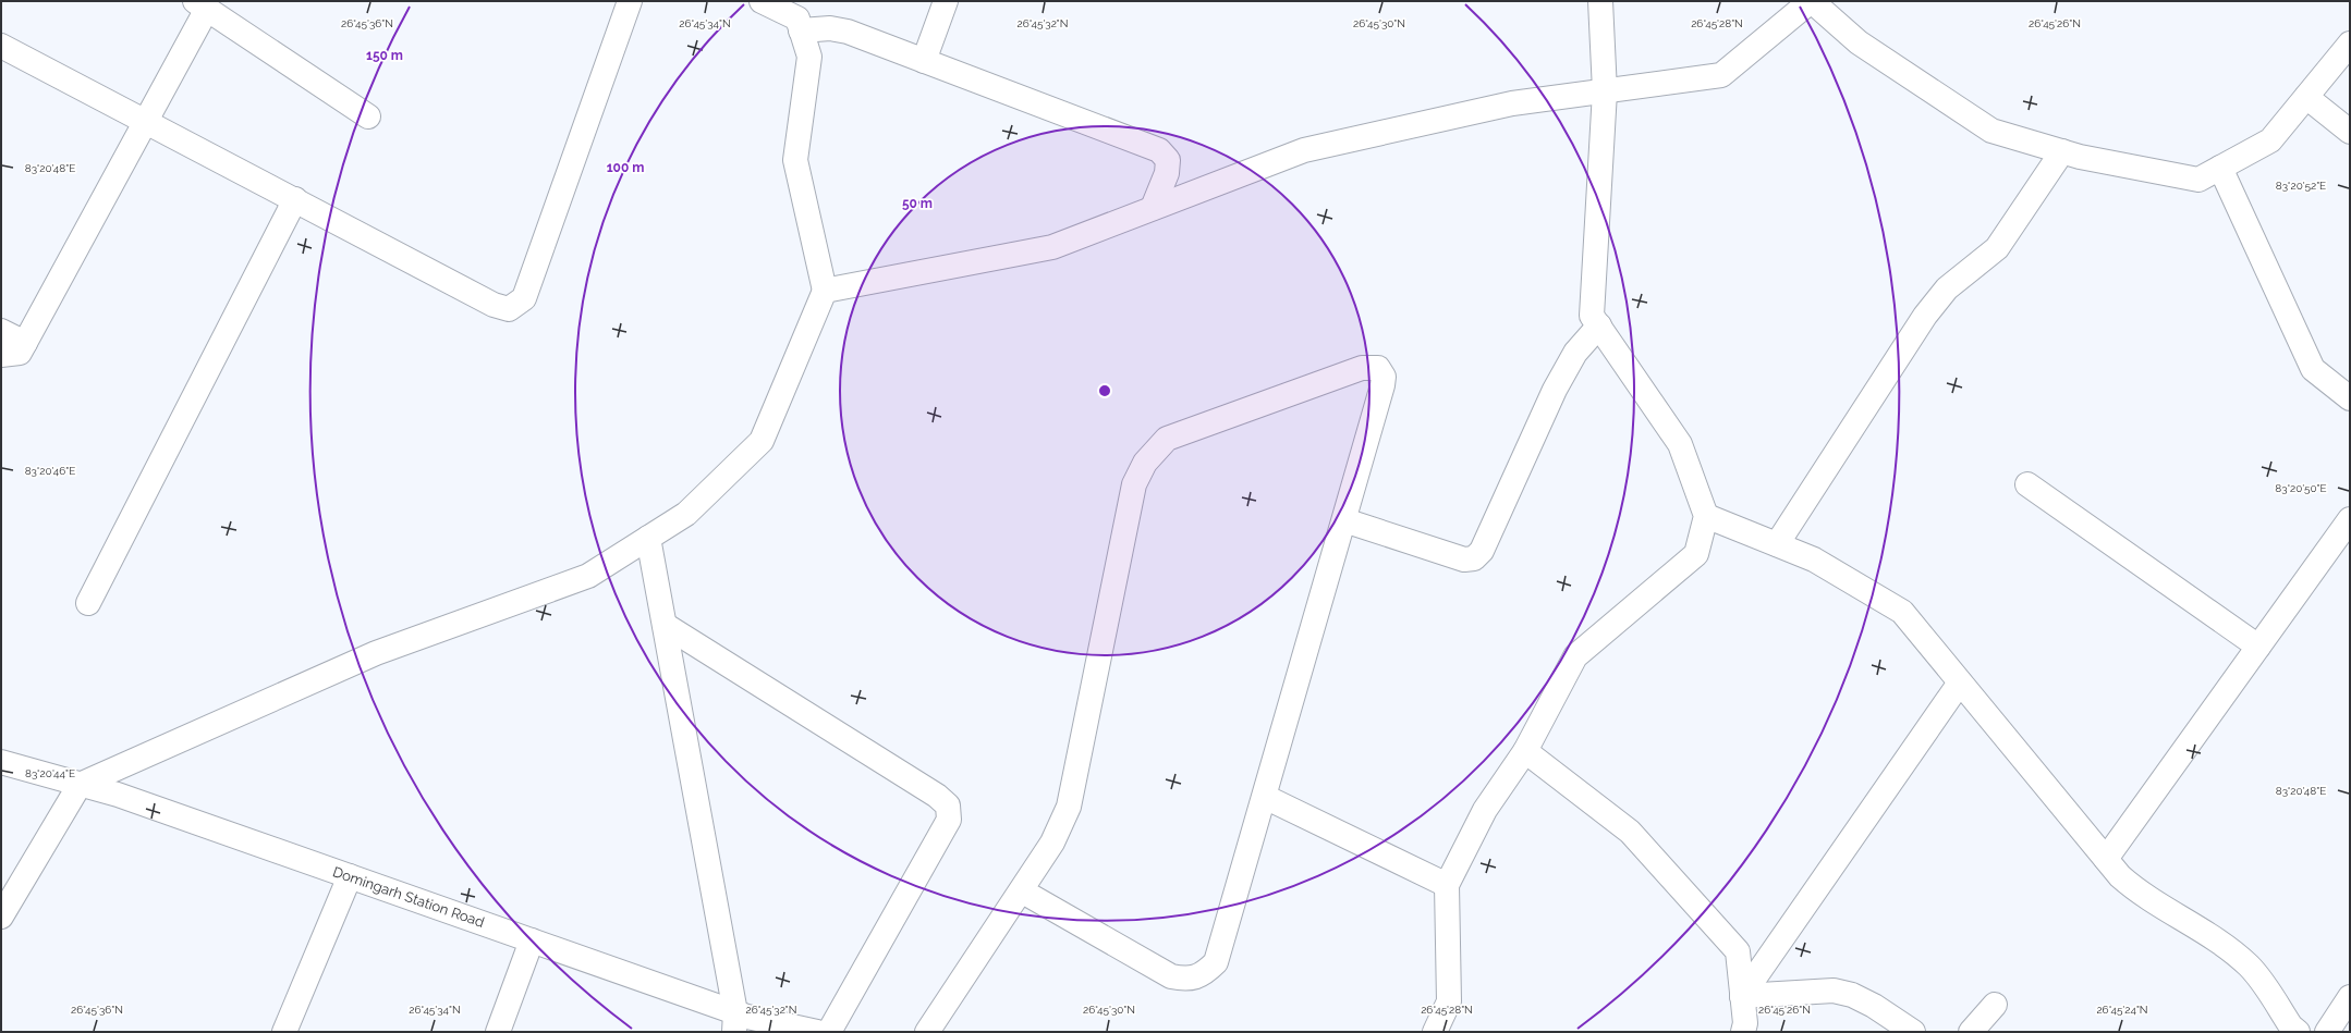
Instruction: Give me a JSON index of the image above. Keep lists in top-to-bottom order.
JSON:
{
  "streets": {
    "street": ["Domingarh Station Road"]
  },
  "coordinates": [
    "26°45'30\"N",
    "26°45'28\"N",
    "26°45'26\"N",
    "26°45'36\"N",
    "26°45'34\"N",
    "26°45'32\"N",
    "83°20'48\"E",
    "83°20'52\"E",
    "83°20'46\"E",
    "83°20'50\"E",
    "83°20'44\"E",
    "26°45'24\"N"
  ],
  "rings": ["150 m", "100 m", "50 m"]
}
